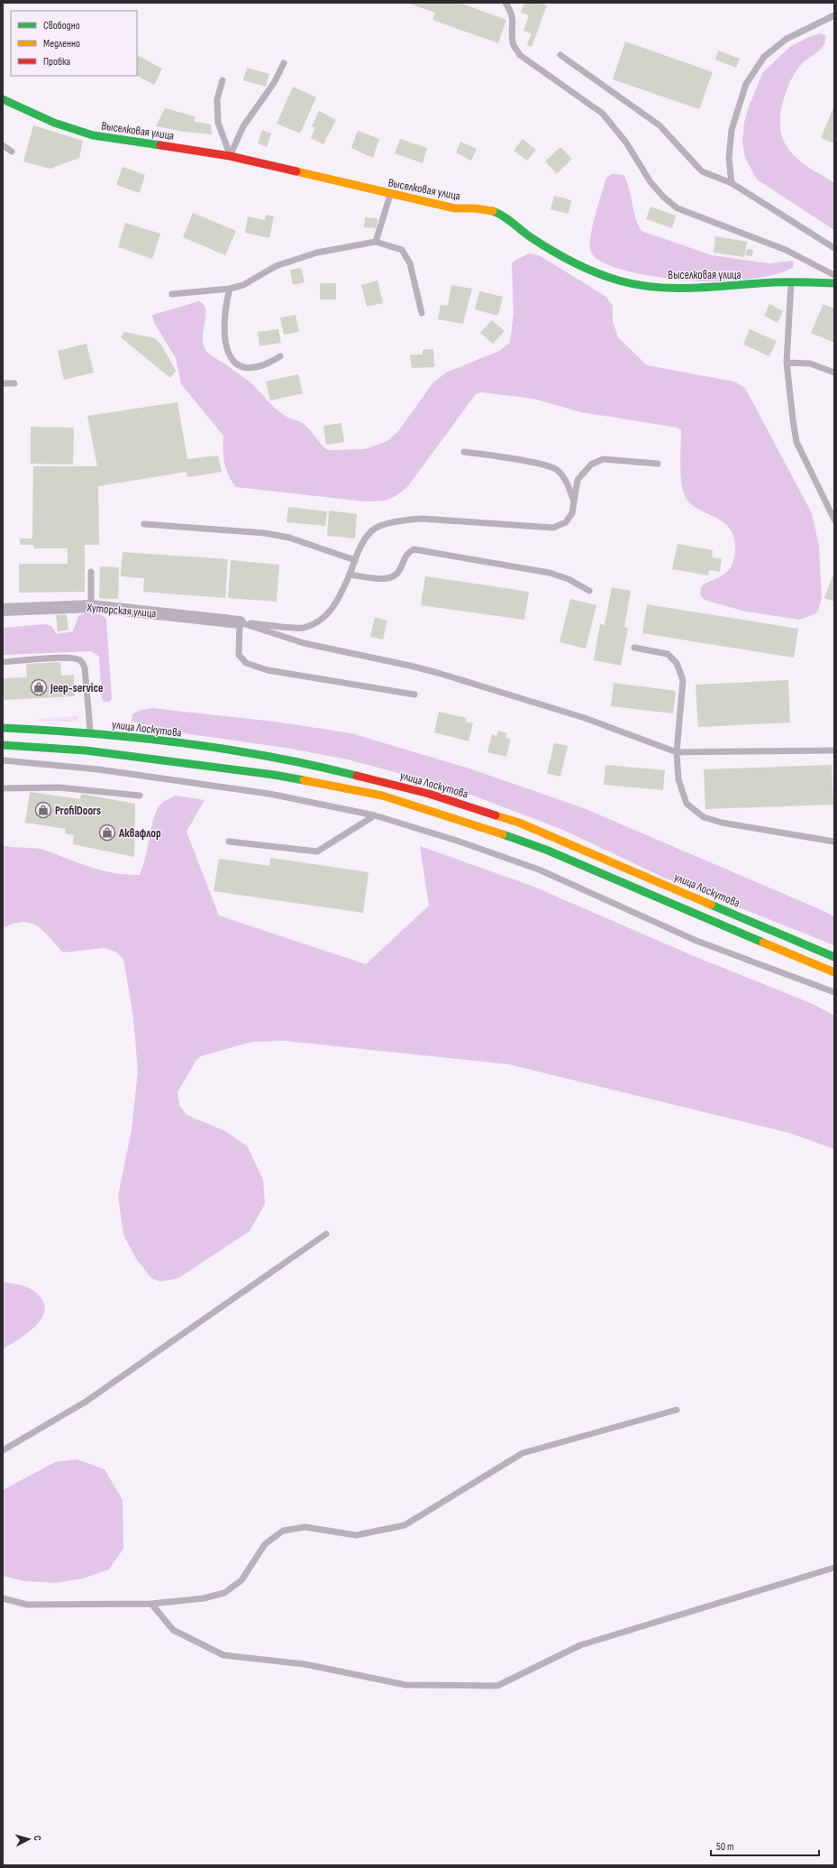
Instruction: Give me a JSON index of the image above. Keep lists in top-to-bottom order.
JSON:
{
  "streets": {
    "main road": ["Выселковая улица", "улица Лоскутова"],
    "street": ["Хуторская улица"]
  },
  "places": {
    "shop": ["Jeep-service", "ProfilDoors", "Аквафлор"]
  },
  "legend": ["Свободно", "Медленно", "Пробка"],
  "scale_bar": "50 m",
  "north": "right"
}
